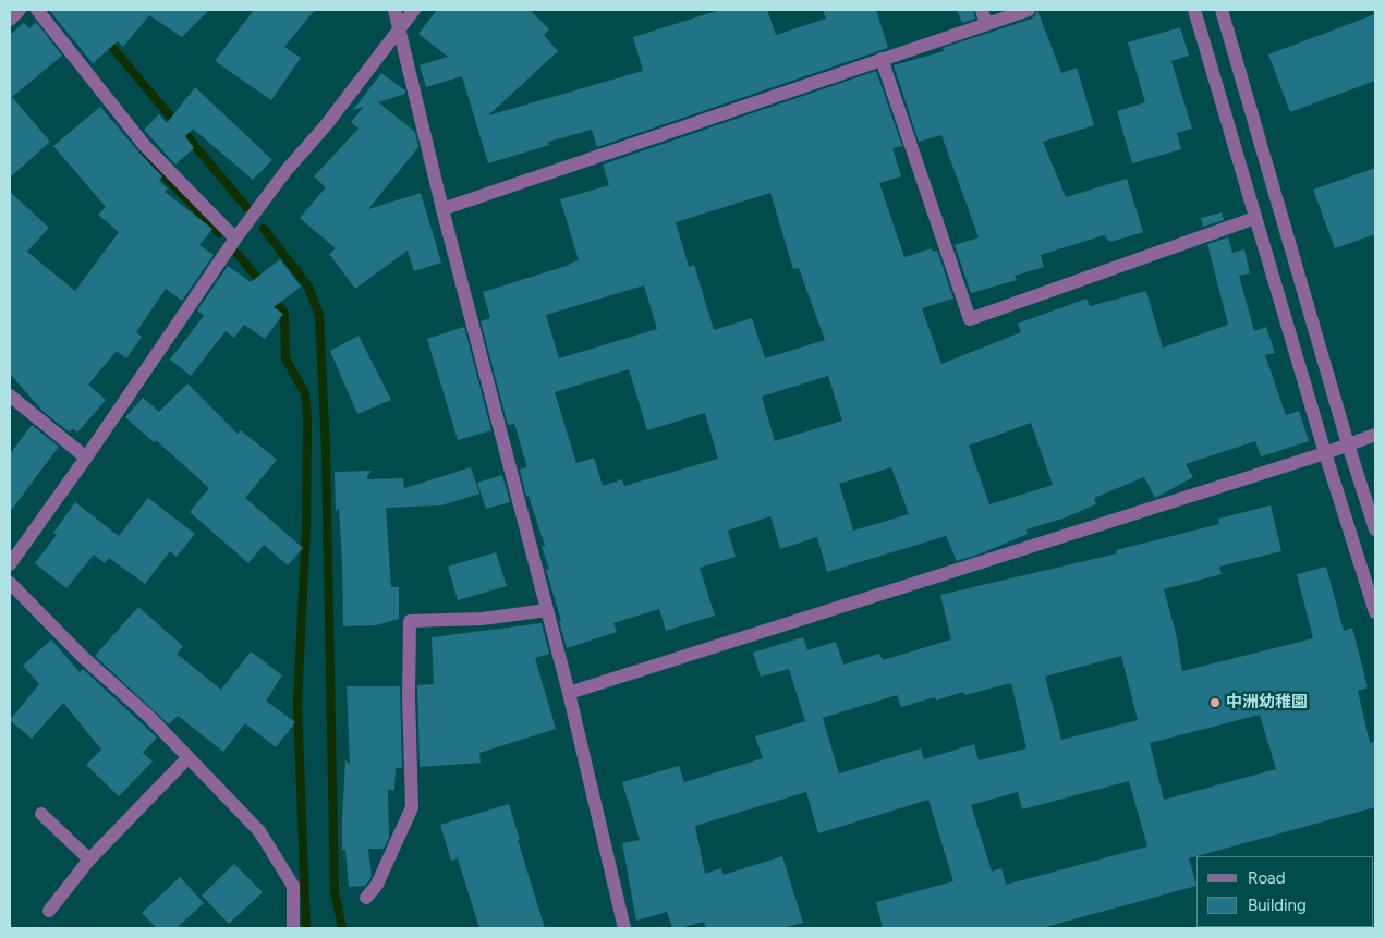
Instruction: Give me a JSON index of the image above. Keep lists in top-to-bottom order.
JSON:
{
  "places": ["中洲幼稚園"],
  "legend": ["Road", "Building"]
}
